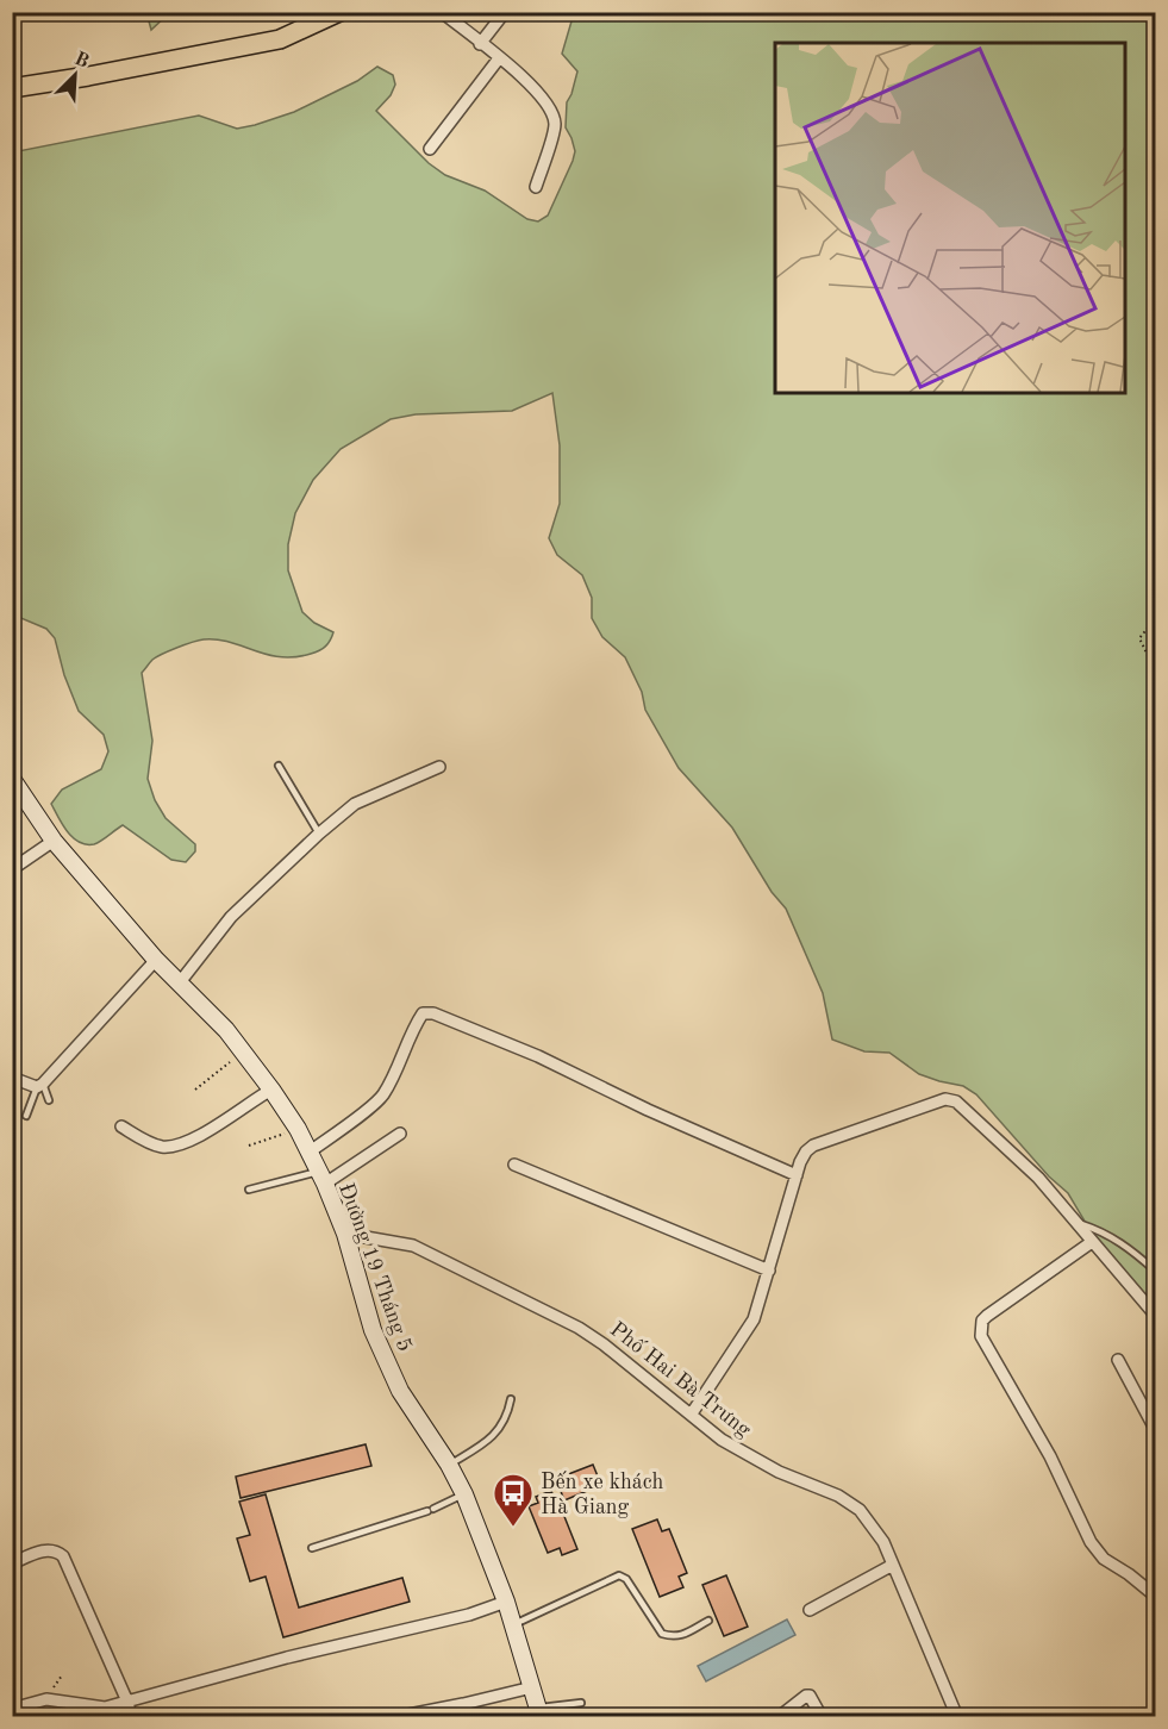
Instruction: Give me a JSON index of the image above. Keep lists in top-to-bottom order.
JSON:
{
  "streets": {
    "street": ["Đường 19 Tháng 5", "Phố Hai Bà Trưng"]
  },
  "crossings": [
    ["Đường 19 Tháng 5", "Phố Hai Bà Trưng"]
  ],
  "places": {
    "bus stop": ["Bến xe khách Hà Giang"]
  },
  "north": "top right"
}
